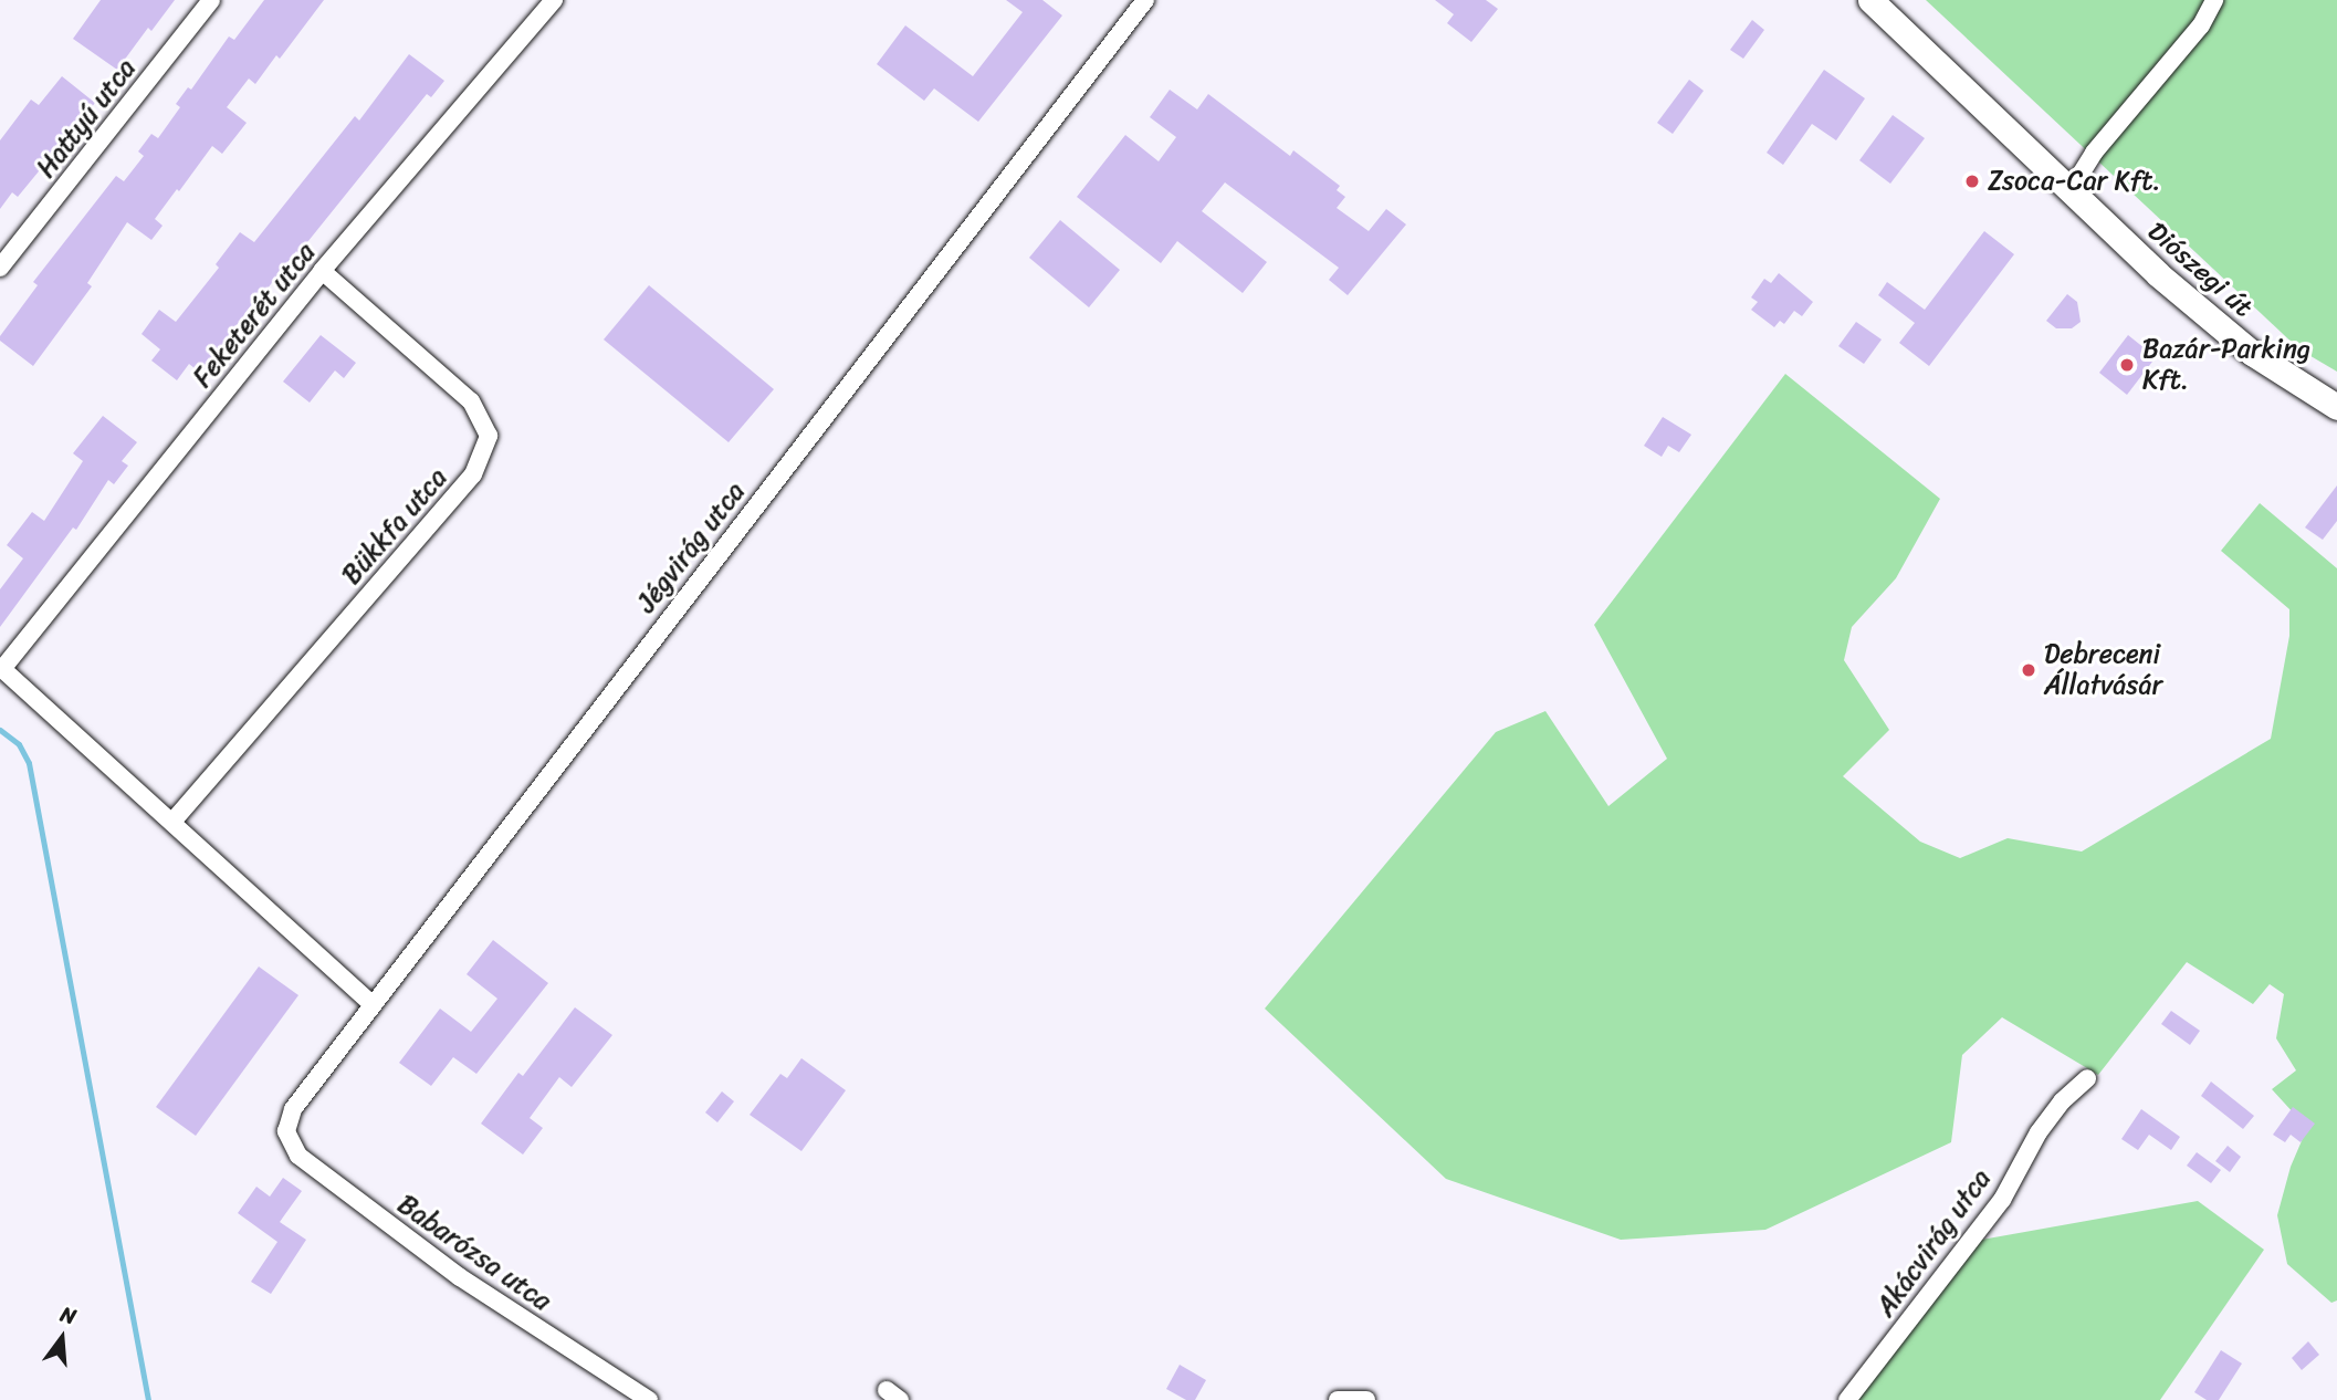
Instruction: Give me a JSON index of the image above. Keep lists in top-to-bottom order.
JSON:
{
  "streets": {
    "main road": ["Diószegi út"],
    "street": [
      "Hattyú utca",
      "Feketerét utca",
      "Bükkfa utca",
      "Jégvirág utca",
      "Akácvirág utca",
      "Babarózsa utca"
    ]
  },
  "crossings": [
    ["Feketerét utca", "Bükkfa utca"],
    ["Jégvirág utca", "Babarózsa utca"]
  ],
  "places": ["Zsoca-Car Kft.", "Bazár-Parking Kft.", "Debreceni Állatvásár"],
  "north": "top"
}
